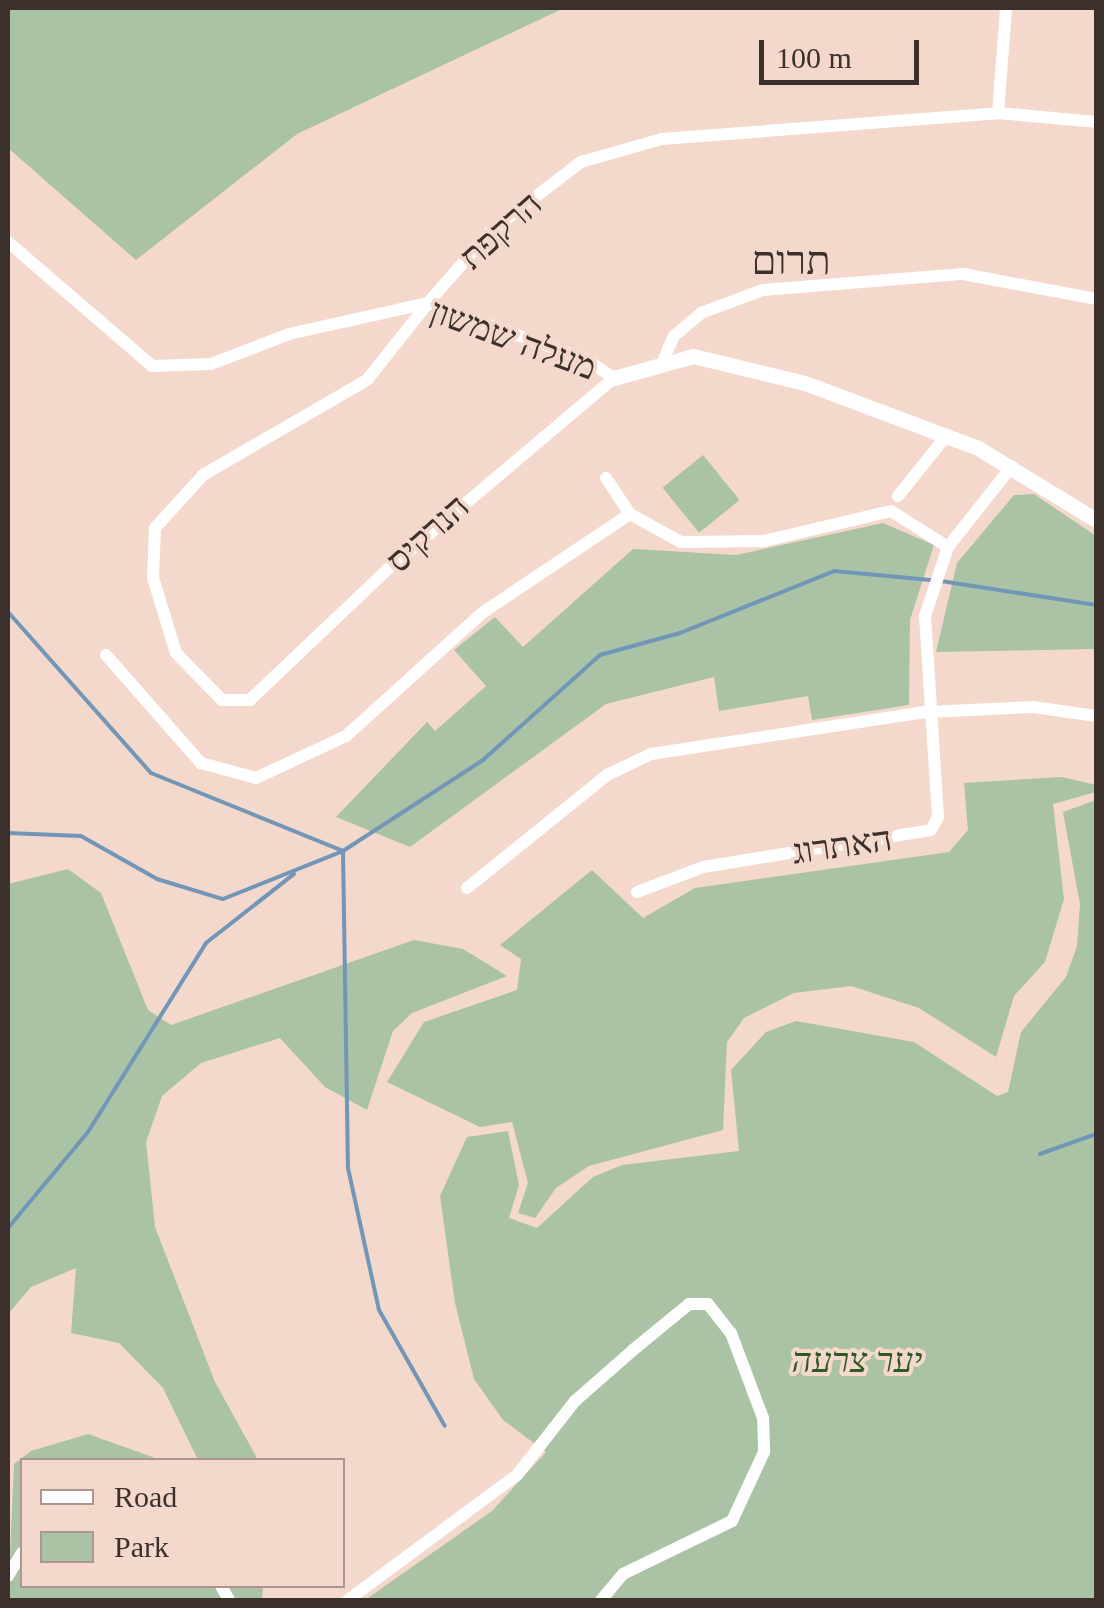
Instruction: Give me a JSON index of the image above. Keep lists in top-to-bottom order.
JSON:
{
  "streets": {
    "street": [
      "הרקפת",
      "מעלה שמשון",
      "הנרקיס",
      "האתרוג"
    ]
  },
  "crossings": [
    ["הרקפת", "מעלה שמשון"],
    ["הרקפת", "הנרקיס"],
    ["מעלה שמשון", "הנרקיס"]
  ],
  "districts": ["תרום"],
  "parks": ["יער צרעה"],
  "legend": ["Road", "Park"],
  "scale_bar": "100 m"
}
